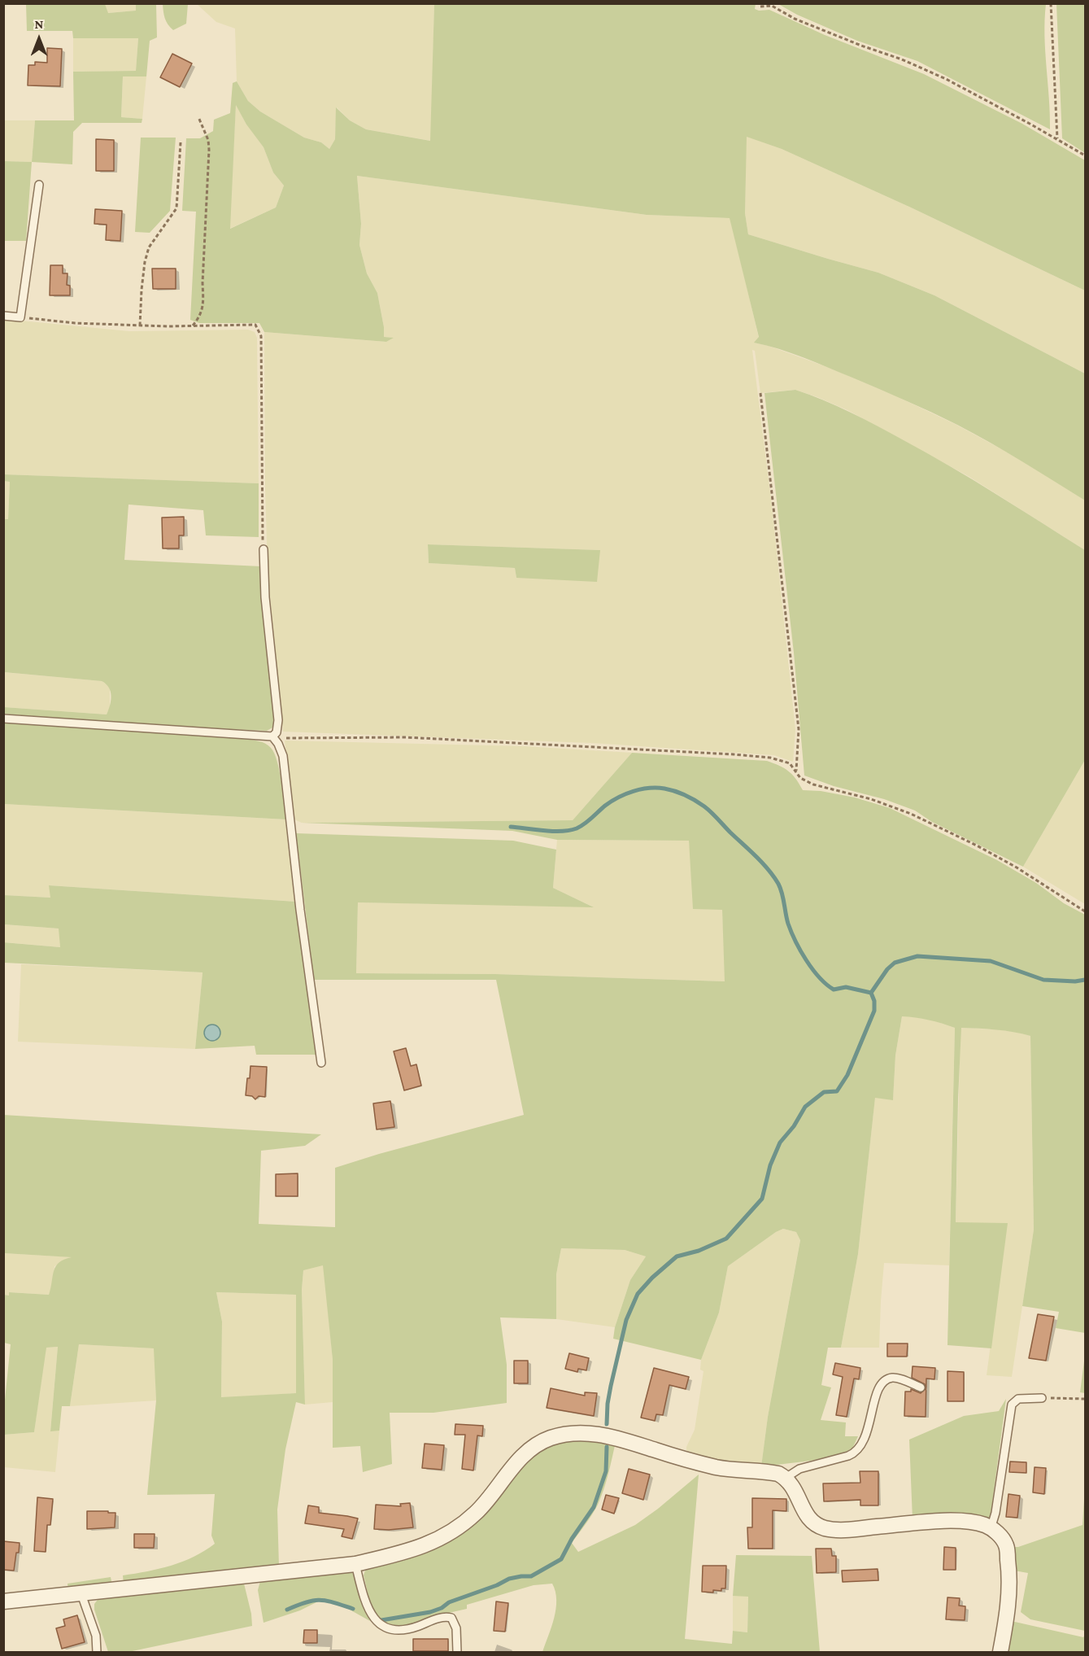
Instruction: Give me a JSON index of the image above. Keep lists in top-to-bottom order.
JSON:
{
  "north": "top"
}
